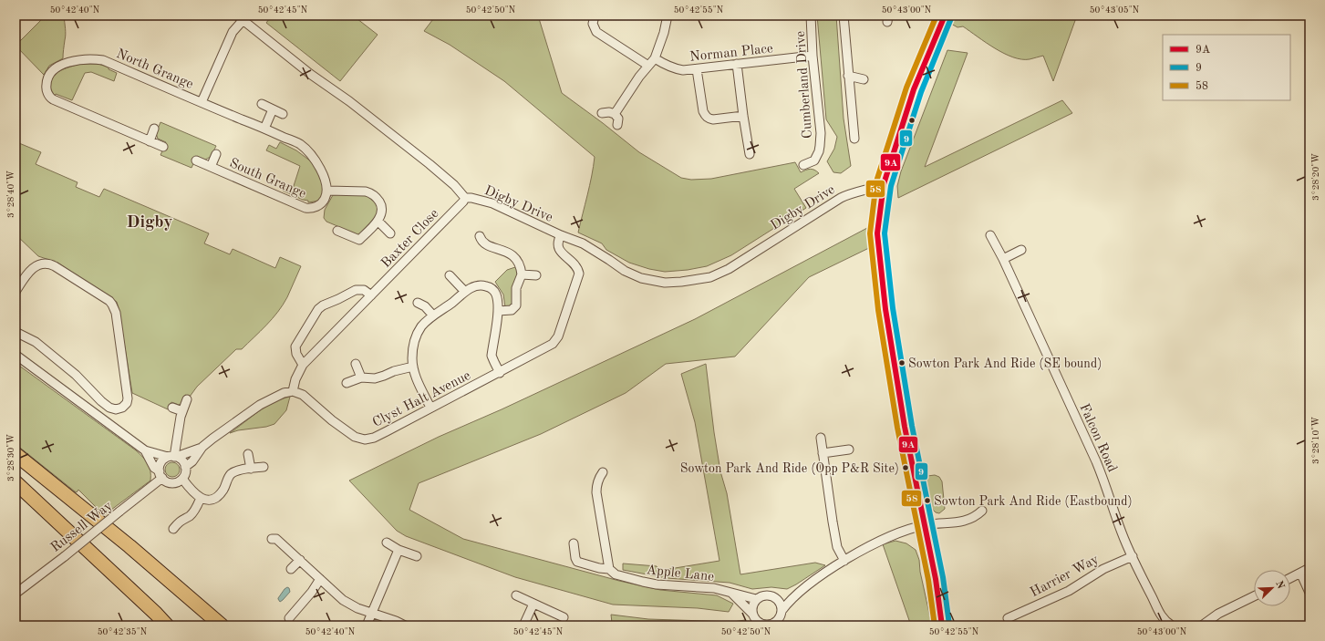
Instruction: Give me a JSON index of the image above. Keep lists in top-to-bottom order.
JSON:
{
  "streets": {
    "street": [
      "Norman Place",
      "North Grange",
      "Cumberland Drive",
      "South Grange",
      "Digby Drive",
      "Baxter Close",
      "Clyst Halt Avenue",
      "Falcon Road",
      "Russell Way",
      "Apple Lane",
      "Harrier Way"
    ]
  },
  "crossings": [
    ["Norman Place", "Cumberland Drive"],
    ["North Grange", "South Grange"],
    ["Digby Drive", "Baxter Close"],
    ["Digby Drive", "Clyst Halt Avenue"],
    ["Baxter Close", "Clyst Halt Avenue"],
    ["Falcon Road", "Harrier Way"]
  ],
  "districts": ["Digby"],
  "places": ["Sowton Park And Ride (SE bound)", "Sowton Park And Ride (Opp P&R Site)", "Sowton Park And Ride (Eastbound)"],
  "lines": ["transit line 9A", "transit line 58", "transit line 9"],
  "legend": ["9A", "9", "58"],
  "north": "top right",
  "coordinates": [
    "50°42'40\"N",
    "50°42'45\"N",
    "50°42'50\"N",
    "50°42'55\"N",
    "50°43'00\"N",
    "50°43'05\"N",
    "3°28'20\"W",
    "3°28'40\"W",
    "3°28'10\"W",
    "3°28'30\"W",
    "50°42'35\"N"
  ]
}
